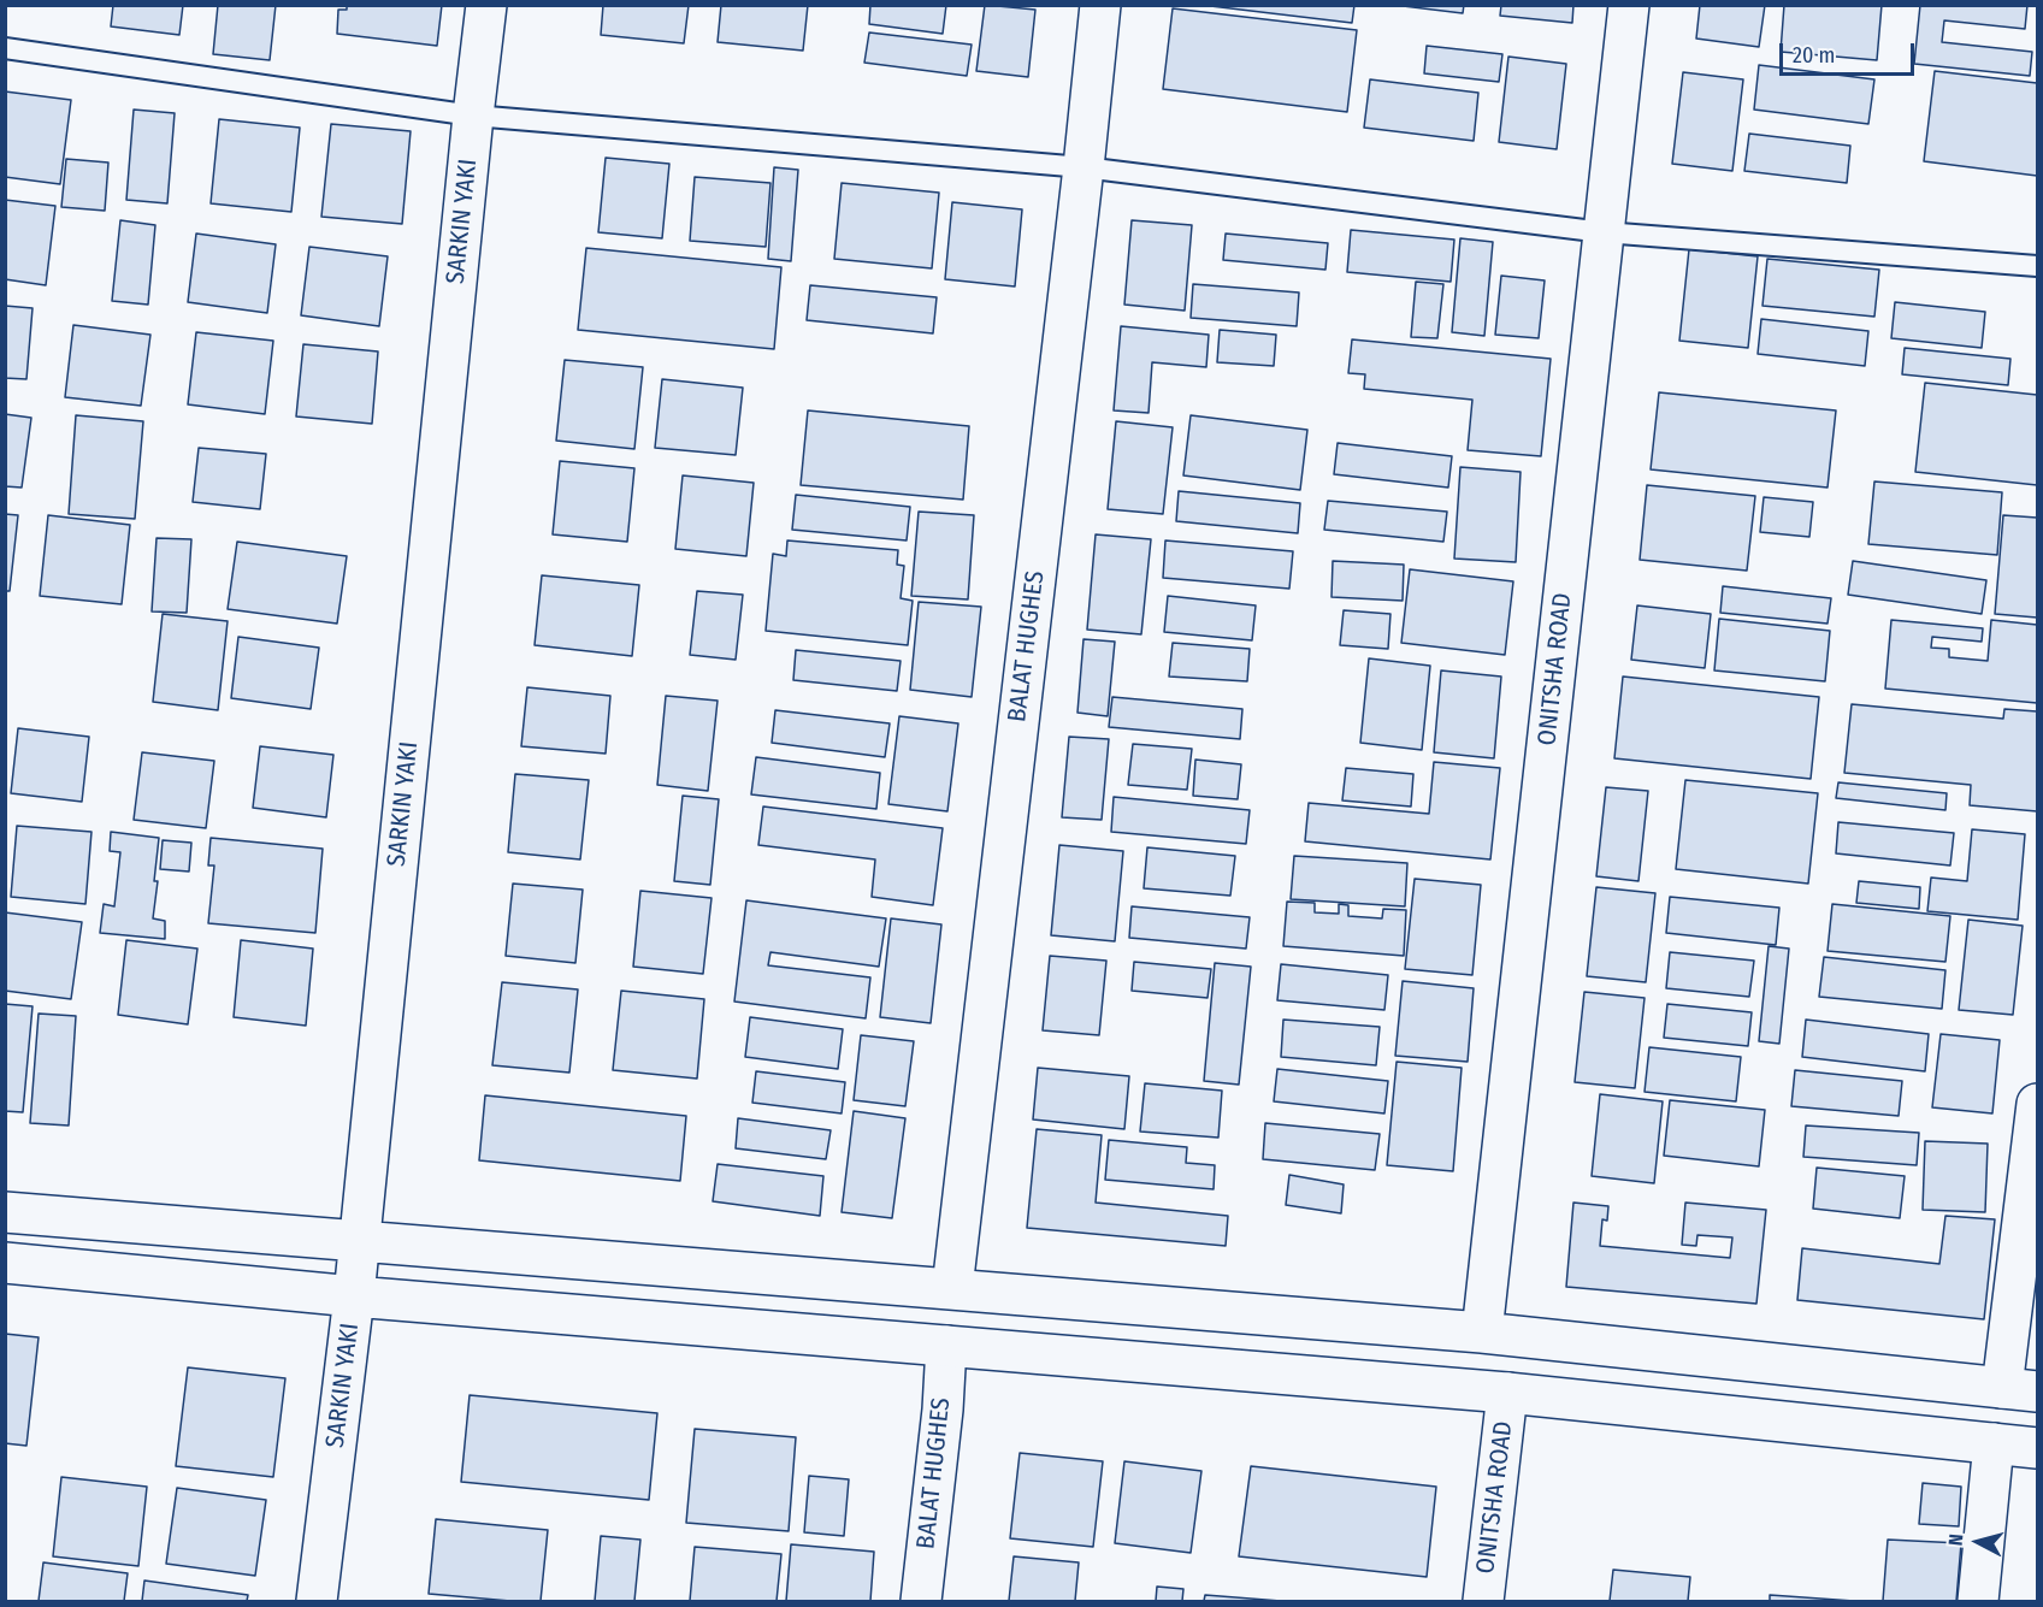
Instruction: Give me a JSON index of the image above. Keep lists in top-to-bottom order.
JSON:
{
  "streets": {
    "street": ["SARKIN YAKI", "BALAT HUGHES", "ONITSHA ROAD"]
  },
  "scale_bar": "20 m",
  "north": "left"
}
